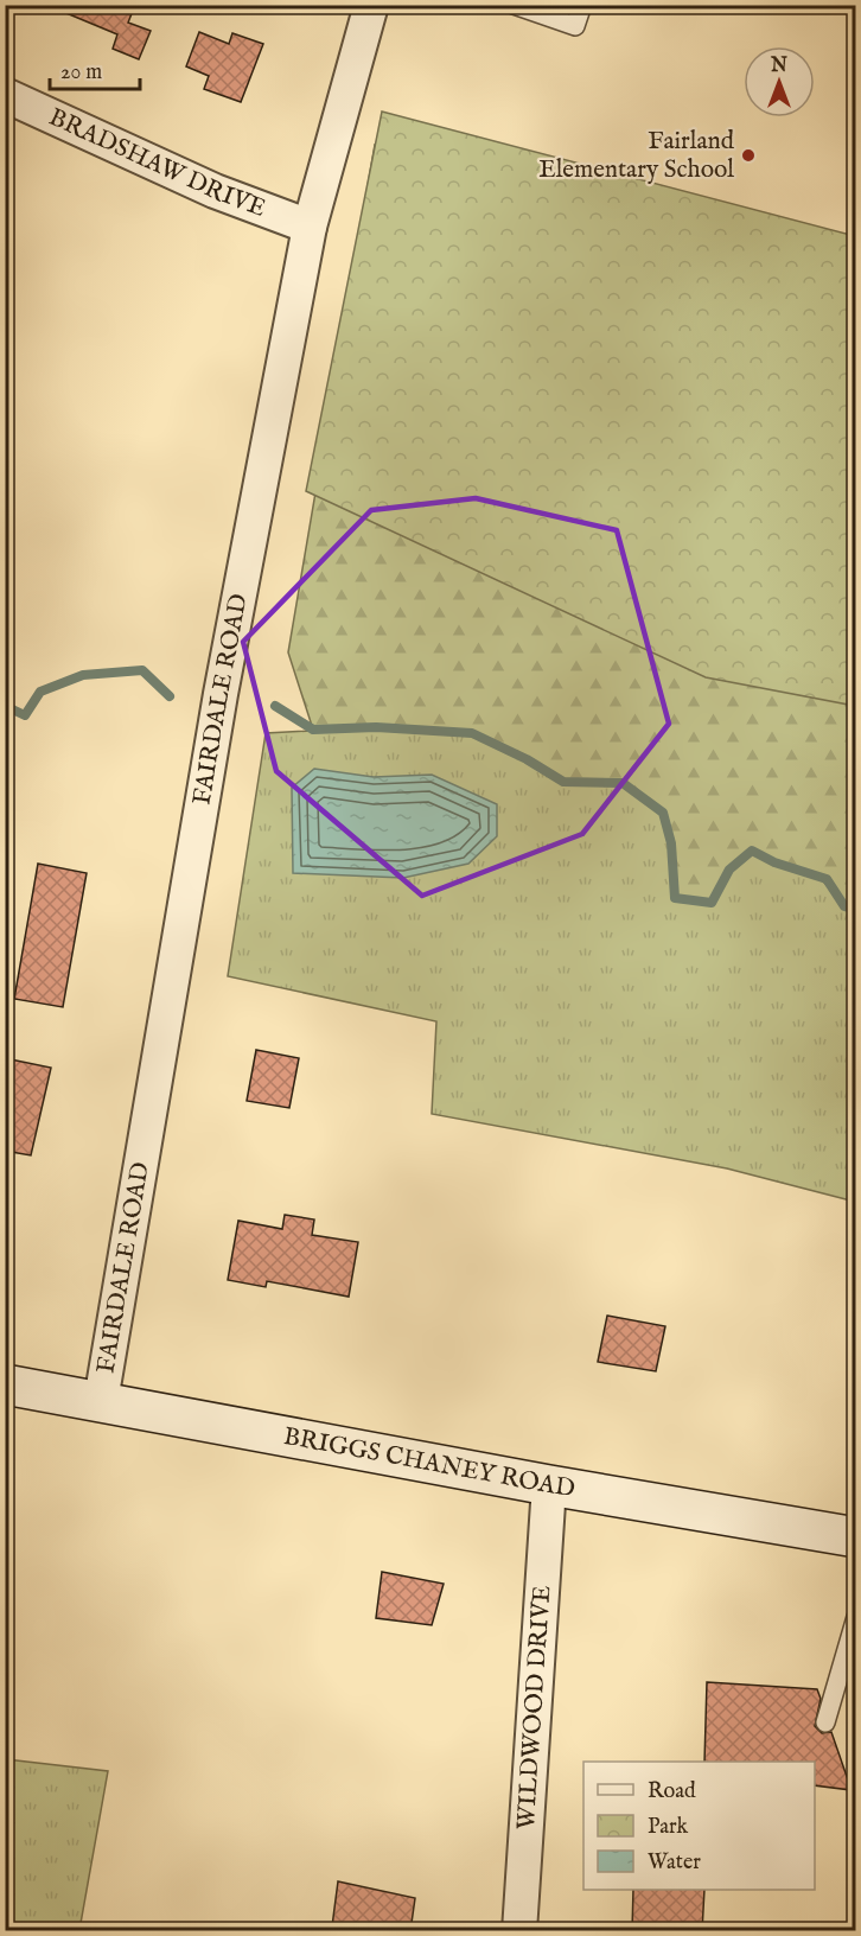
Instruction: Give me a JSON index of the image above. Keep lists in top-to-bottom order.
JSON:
{
  "streets": {
    "main road": ["BRIGGS CHANEY ROAD"],
    "street": ["BRADSHAW DRIVE", "FAIRDALE ROAD", "WILDWOOD DRIVE"]
  },
  "crossings": [
    ["BRADSHAW DRIVE", "FAIRDALE ROAD"],
    ["FAIRDALE ROAD", "BRIGGS CHANEY ROAD"],
    ["BRIGGS CHANEY ROAD", "WILDWOOD DRIVE"]
  ],
  "places": ["Fairland Elementary School"],
  "legend": ["Road", "Park", "Water"],
  "scale_bar": "20 m",
  "north": "top"
}
